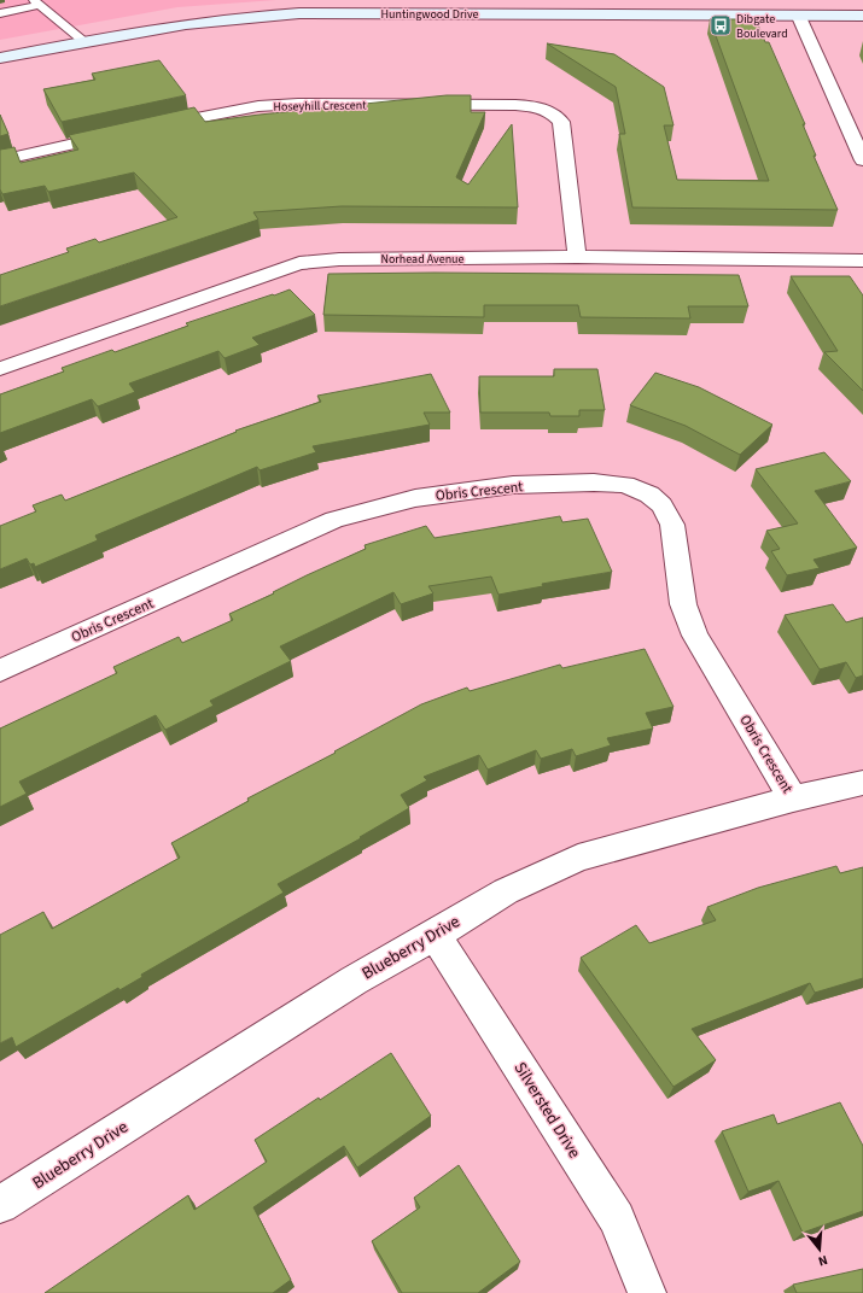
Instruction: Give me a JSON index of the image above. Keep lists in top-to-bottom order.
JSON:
{
  "streets": {
    "street": [
      "Huntingwood Drive",
      "Hoseyhill Crescent",
      "Norhead Avenue",
      "Obris Crescent",
      "Blueberry Drive",
      "Silversted Drive"
    ]
  },
  "crossings": [
    ["Hoseyhill Crescent", "Norhead Avenue"],
    ["Obris Crescent", "Blueberry Drive"],
    ["Blueberry Drive", "Silversted Drive"]
  ],
  "places": {
    "bus stop": ["Dibgate Boulevard"]
  },
  "north": "bottom"
}
